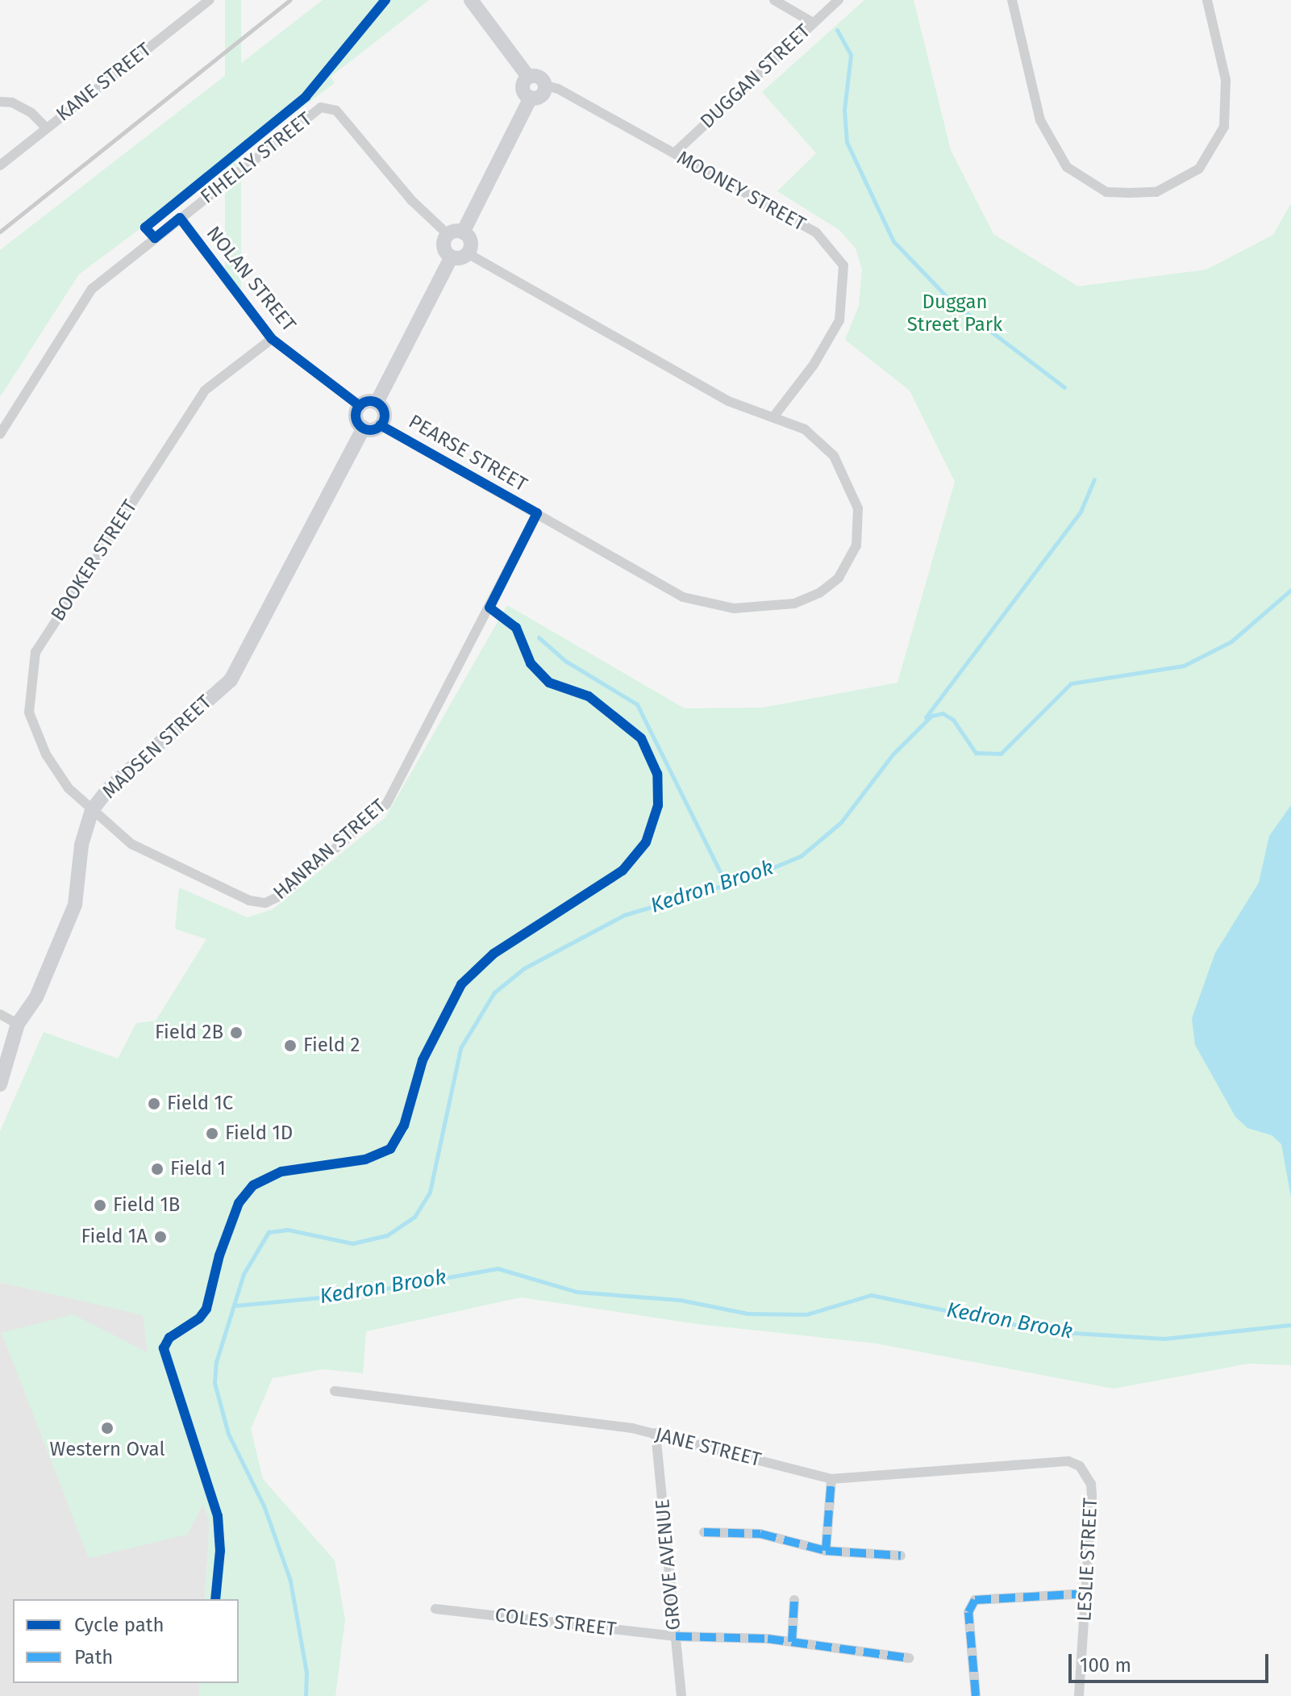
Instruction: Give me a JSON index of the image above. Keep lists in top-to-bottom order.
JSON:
{
  "streets": {
    "street": [
      "DUGGAN STREET",
      "KANE STREET",
      "FIHELLY STREET",
      "MOONEY STREET",
      "NOLAN STREET",
      "PEARSE STREET",
      "BOOKER STREET",
      "MADSEN STREET",
      "HANRAN STREET",
      "JANE STREET",
      "LESLIE STREET",
      "GROVE AVENUE",
      "COLES STREET"
    ]
  },
  "crossings": [
    ["DUGGAN STREET", "MOONEY STREET"],
    ["FIHELLY STREET", "NOLAN STREET"],
    ["MOONEY STREET", "PEARSE STREET"],
    ["NOLAN STREET", "PEARSE STREET"],
    ["NOLAN STREET", "BOOKER STREET"],
    ["NOLAN STREET", "MADSEN STREET"],
    ["PEARSE STREET", "MADSEN STREET"],
    ["PEARSE STREET", "HANRAN STREET"],
    ["BOOKER STREET", "MADSEN STREET"],
    ["BOOKER STREET", "HANRAN STREET"],
    ["MADSEN STREET", "HANRAN STREET"],
    ["JANE STREET", "LESLIE STREET"],
    ["JANE STREET", "GROVE AVENUE"],
    ["GROVE AVENUE", "COLES STREET"]
  ],
  "water": ["Kedron Brook"],
  "parks": ["Duggan Street Park"],
  "places": [
    "Field 2B",
    "Field 2",
    "Field 1C",
    "Field 1D",
    "Field 1",
    "Field 1B",
    "Field 1A",
    "Western Oval"
  ],
  "legend": ["Cycle path", "Path"],
  "scale_bar": "100 m"
}
